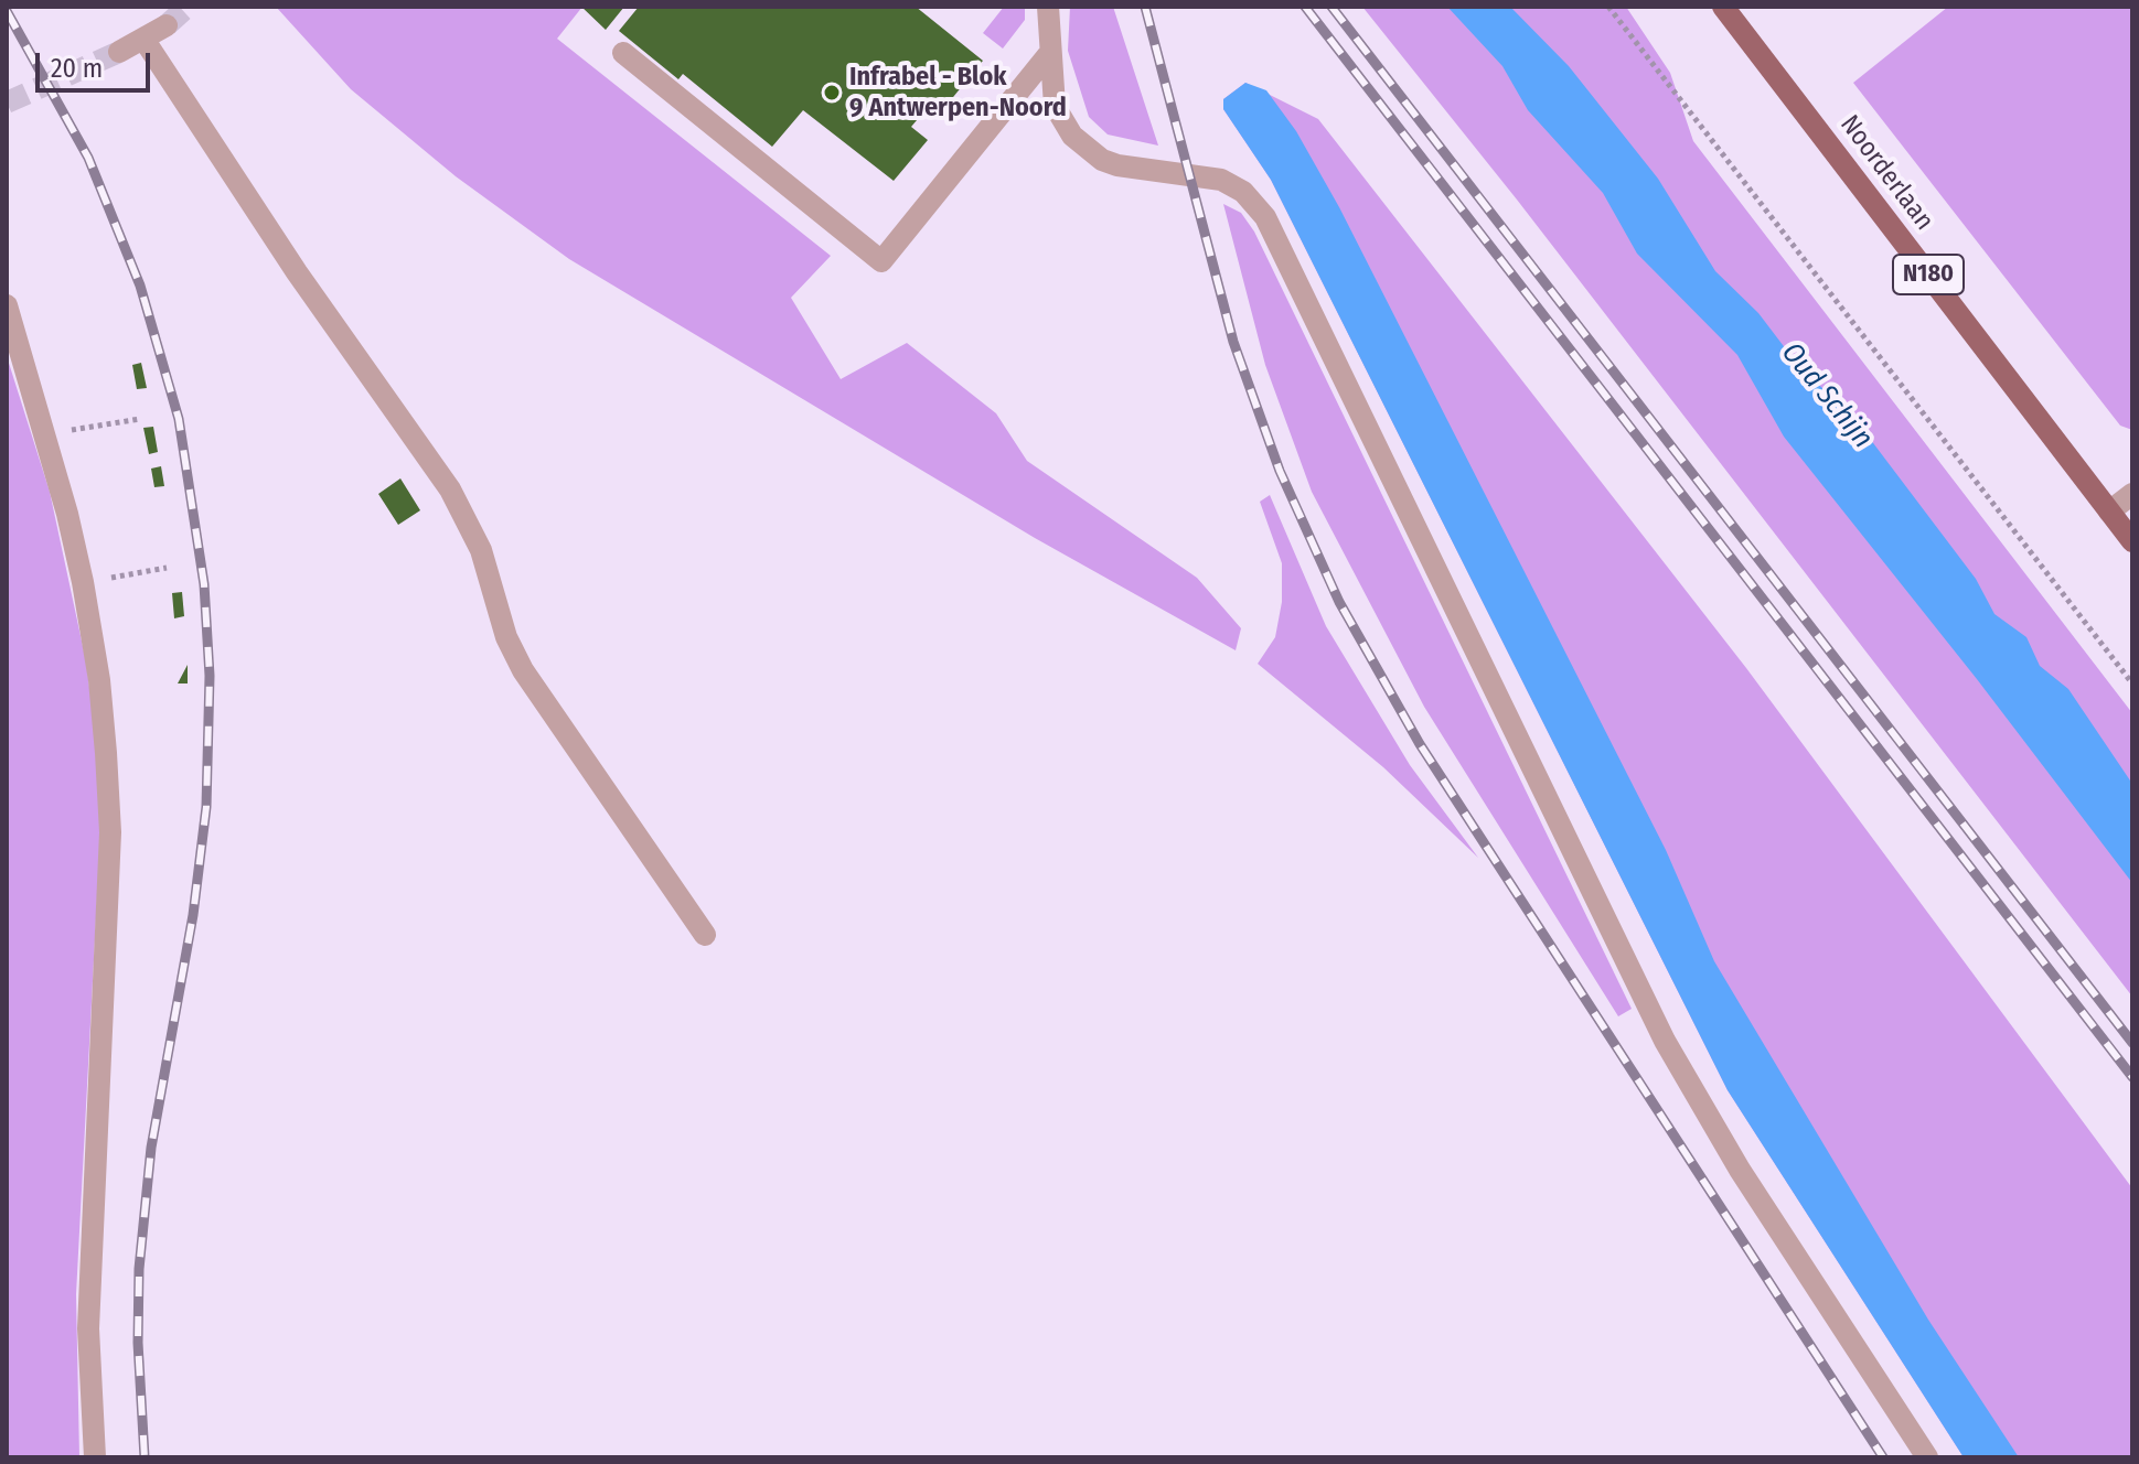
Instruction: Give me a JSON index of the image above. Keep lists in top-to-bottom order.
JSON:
{
  "streets": {
    "main road": ["Noorderlaan", "N180"]
  },
  "water": ["Oud Schijn"],
  "places": ["Infrabel - Blok 9 Antwerpen-Noord"],
  "scale_bar": "20 m"
}
